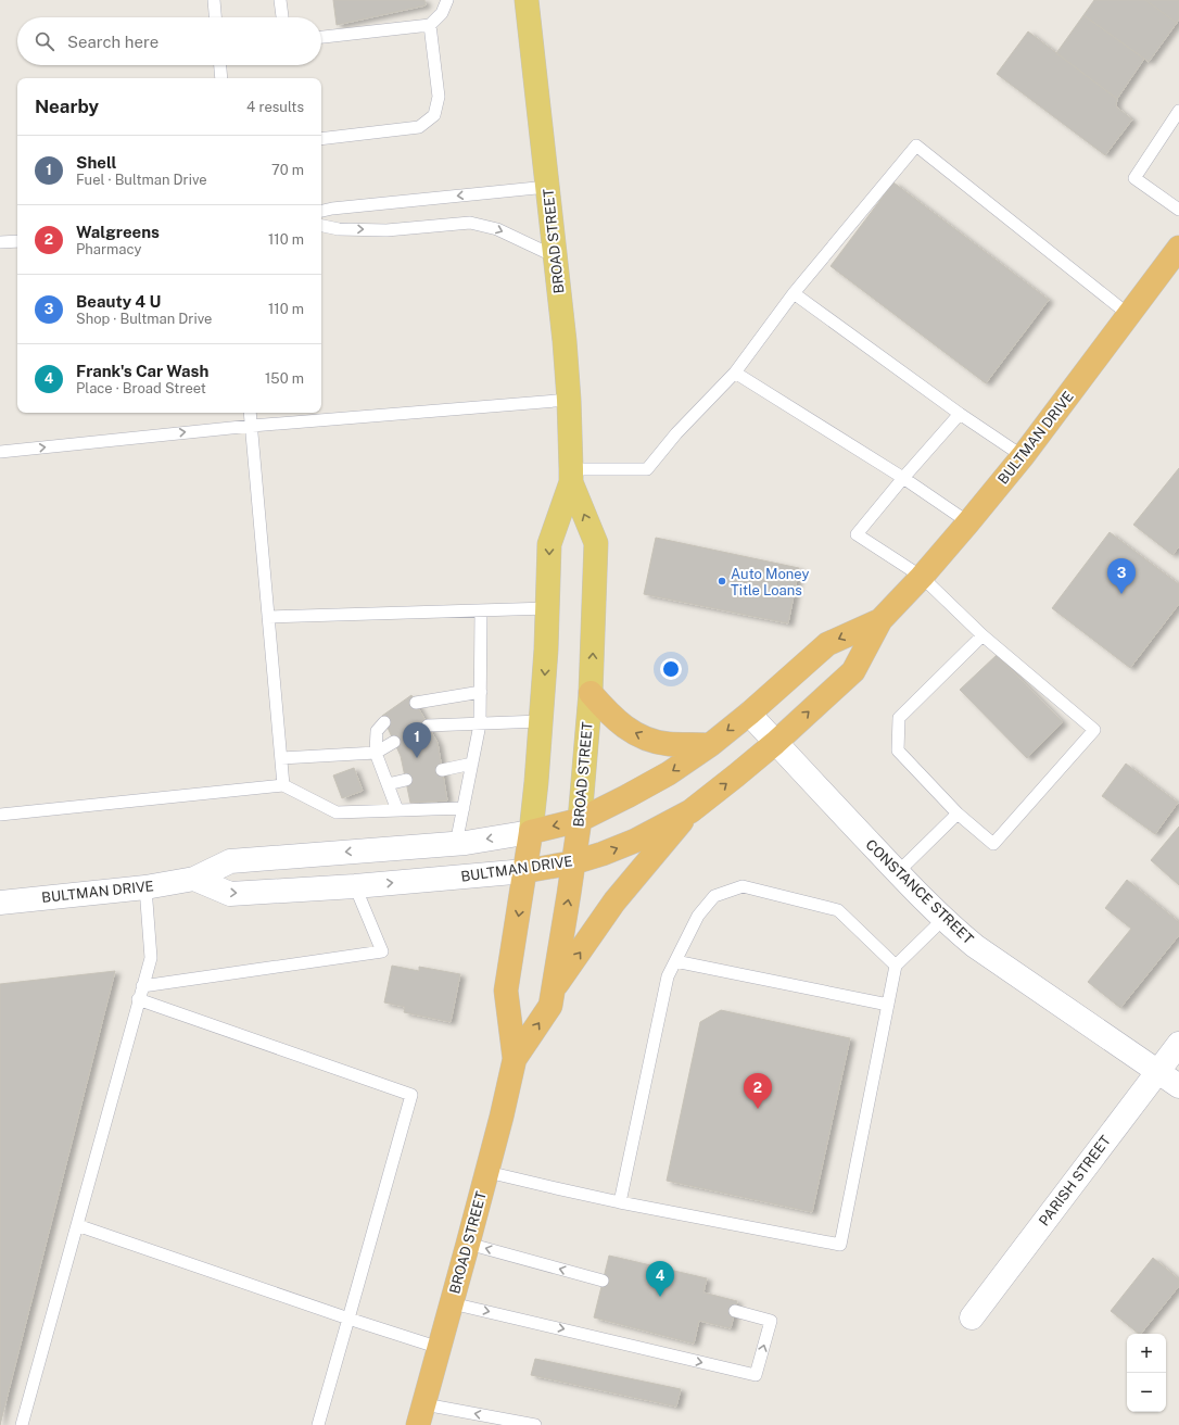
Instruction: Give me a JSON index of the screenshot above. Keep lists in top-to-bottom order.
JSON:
{
  "streets": {
    "highway": ["BROAD STREET", "BULTMAN DRIVE"],
    "street": ["CONSTANCE STREET", "PARISH STREET"]
  },
  "crossings": [
    ["BROAD STREET", "BULTMAN DRIVE"],
    ["BULTMAN DRIVE", "CONSTANCE STREET"],
    ["CONSTANCE STREET", "PARISH STREET"]
  ],
  "places": ["Auto Money Title Loans"],
  "page": {
    "search": "Search here",
    "heading": ["Nearby", "4 results"],
    "list": [
      {
        "mark": "1",
        "name": "Shell",
        "note": "Fuel · Bultman Drive",
        "value": "70 m"
      },
      {
        "mark": "2",
        "name": "Walgreens",
        "note": "Pharmacy",
        "value": "110 m"
      },
      {
        "mark": "3",
        "name": "Beauty 4 U",
        "note": "Shop · Bultman Drive",
        "value": "110 m"
      },
      {
        "mark": "4",
        "name": "Frank's Car Wash",
        "note": "Place · Broad Street",
        "value": "150 m"
      }
    ],
    "pins": [
      "3",
      "1",
      "2",
      "4"
    ],
    "map_buttons": ["+", "−"]
  }
}
